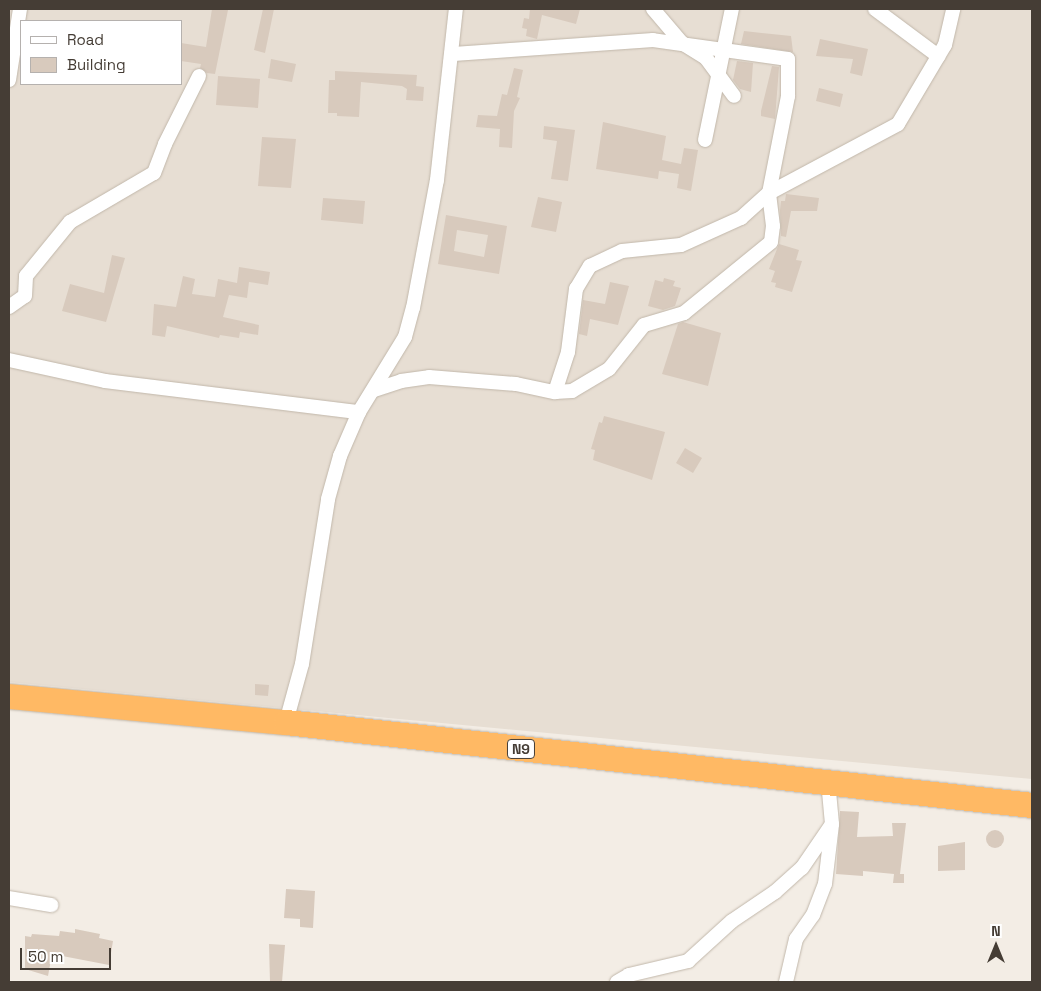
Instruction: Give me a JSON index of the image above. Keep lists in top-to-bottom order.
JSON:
{
  "streets": {
    "highway": ["N9"]
  },
  "legend": ["Road", "Building"],
  "scale_bar": "50 m",
  "north": "top"
}
